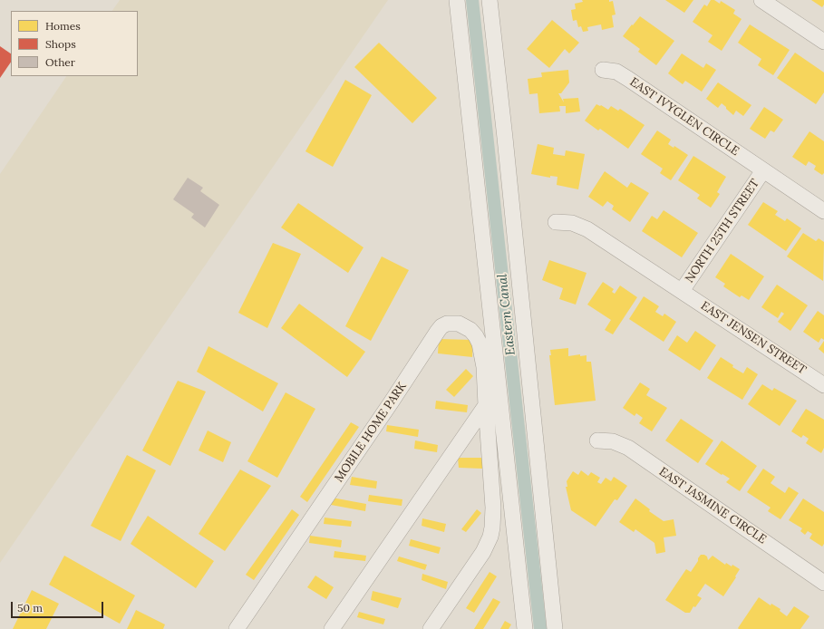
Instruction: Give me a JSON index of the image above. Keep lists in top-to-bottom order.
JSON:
{
  "streets": {
    "street": [
      "EAST IVYGLEN CIRCLE",
      "NORTH 25TH STREET",
      "EAST JENSEN STREET",
      "MOBILE HOME PARK",
      "EAST JASMINE CIRCLE"
    ]
  },
  "crossings": [
    ["EAST IVYGLEN CIRCLE", "NORTH 25TH STREET"],
    ["NORTH 25TH STREET", "EAST JENSEN STREET"]
  ],
  "water": ["Eastern Canal"],
  "legend": ["Homes", "Shops", "Other"],
  "scale_bar": "50 m"
}
